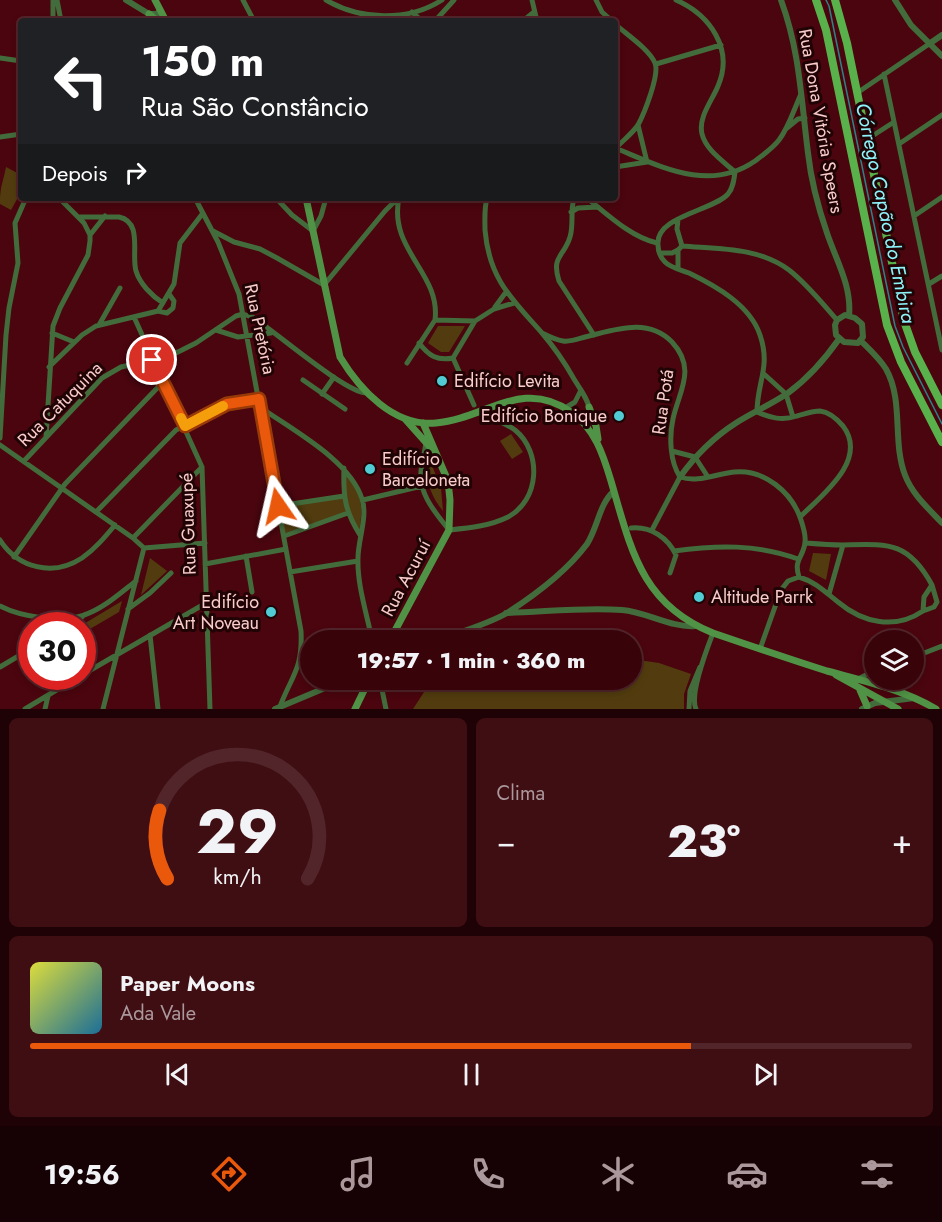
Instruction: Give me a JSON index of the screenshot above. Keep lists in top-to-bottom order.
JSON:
{
  "streets": {
    "main road": ["Rua Acuruí"],
    "street": [
      "Rua Dona Vitória Speers",
      "Rua Pretória",
      "Rua Potá",
      "Rua Catuquina",
      "Rua Guaxupé"
    ]
  },
  "crossings": [
    ["Rua Pretória", "Rua Catuquina"],
    ["Rua Catuquina", "Rua Guaxupé"]
  ],
  "water": ["Córrego Capão do Embira"],
  "places": [
    "Edifício Levita",
    "Edifício Bonique",
    "Edifício Barceloneta",
    "Altitude Parrk",
    "Edifício Art Noveau"
  ],
  "page": {
    "turn": ["150 m", "Rua São Constâncio"],
    "then": "Depois",
    "limit": "30",
    "trip": "19:57 · 1 min · 360 m",
    "tile": "Clima",
    "heat": ["−", "23°", "+"],
    "song": ["Paper Moons", "Ada Vale"],
    "tabs": "19:56",
    "gauge": ["29", "km/h"]
  }
}
